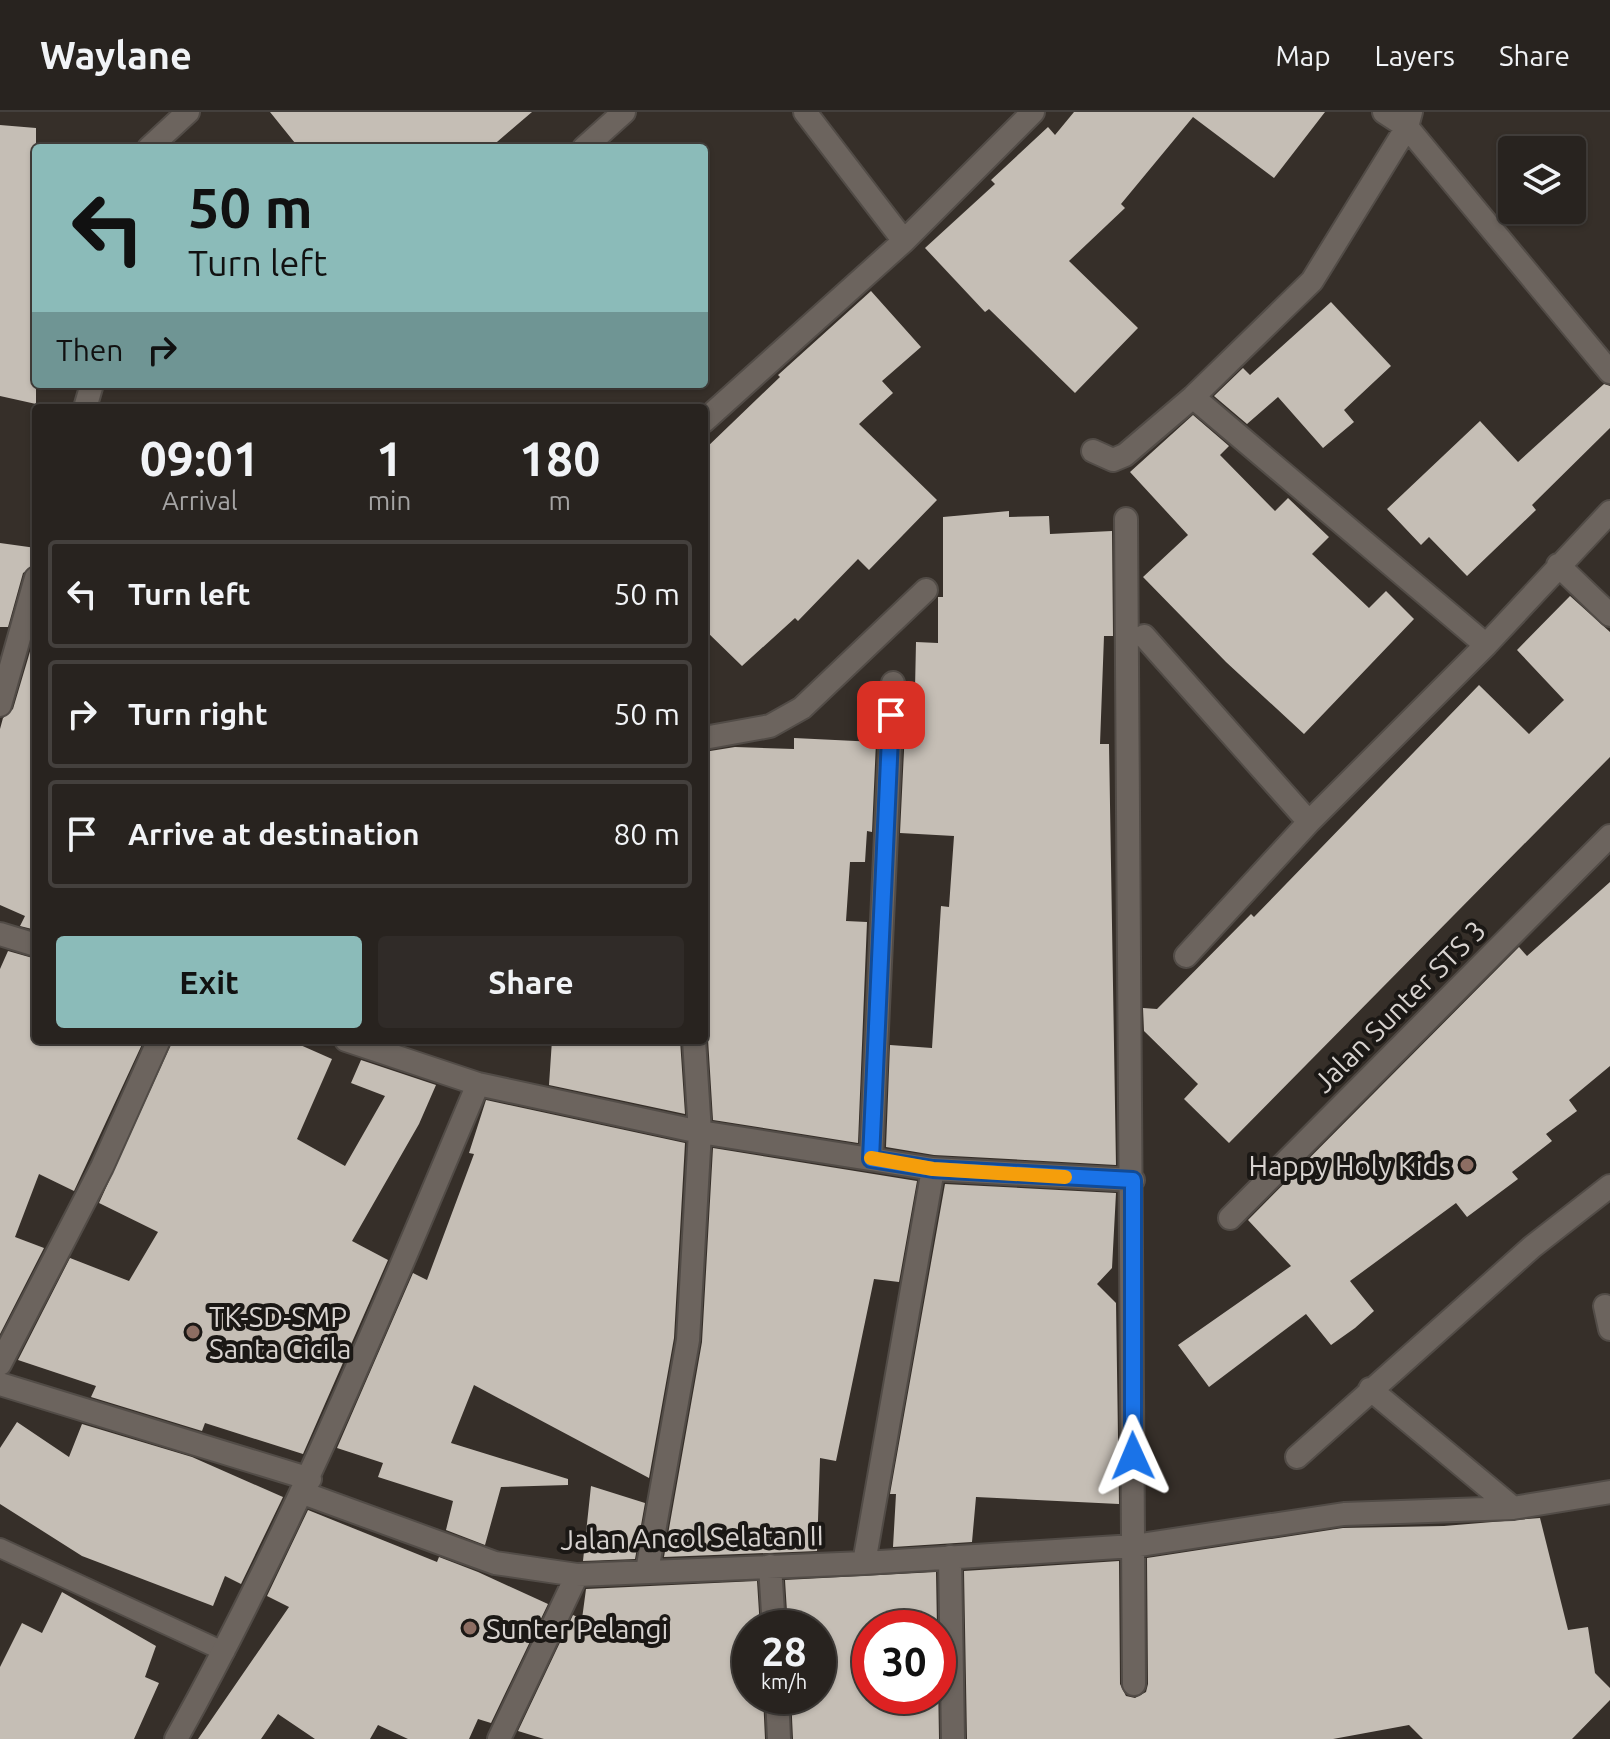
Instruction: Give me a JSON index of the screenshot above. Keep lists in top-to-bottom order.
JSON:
{
  "streets": {
    "street": ["Jalan Sunter STS 3", "Jalan Ancol Selatan II"]
  },
  "places": ["Happy Holy Kids", "TK-SD-SMP Santa Cicila", "Sunter Pelangi"],
  "page": {
    "header": "Waylane",
    "nav": ["Map", "Layers", "Share"],
    "turn": ["50 m", "Turn left"],
    "then": "Then",
    "eta": [
      "09:01",
      "Arrival",
      "1",
      "min",
      "180",
      "m"
    ],
    "list": [
      {
        "name": "Turn left",
        "value": "50 m"
      },
      {
        "name": "Turn right",
        "value": "50 m"
      },
      {
        "name": "Arrive at destination",
        "value": "80 m"
      }
    ],
    "buttons": ["Exit", "Share"],
    "speed": "28 km/h",
    "limit": "30"
  }
}
